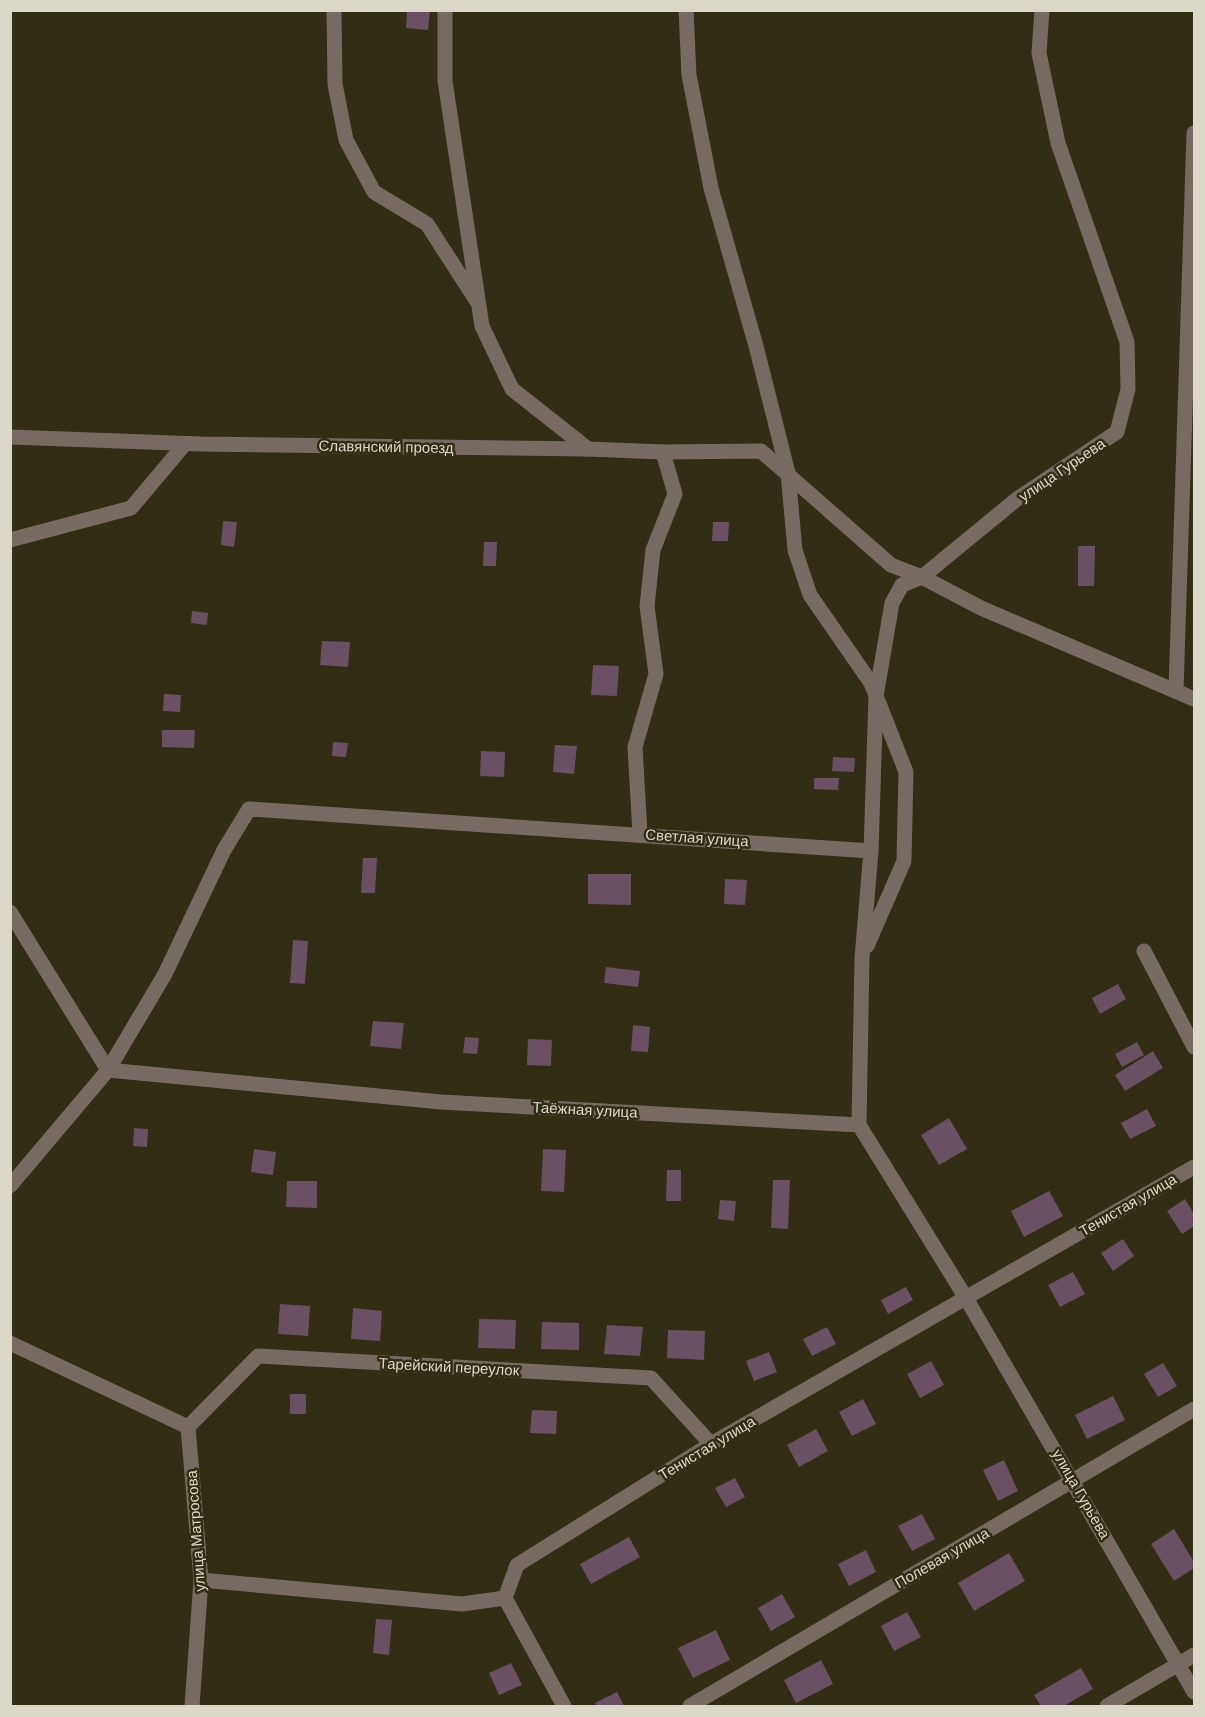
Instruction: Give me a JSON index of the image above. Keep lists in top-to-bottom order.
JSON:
{
  "streets": {
    "street": [
      "Славянский проезд",
      "улица Гурьева",
      "Светлая улица",
      "Таёжная улица",
      "Тенистая улица",
      "Тарейский переулок",
      "улица Матросова",
      "Полевая улица"
    ]
  },
  "crossings": [
    ["улица Гурьева", "Светлая улица"],
    ["улица Гурьева", "Тенистая улица"],
    ["улица Гурьева", "Полевая улица"],
    ["Светлая улица", "Таёжная улица"],
    ["Тенистая улица", "Тарейский переулок"],
    ["Тарейский переулок", "улица Матросова"]
  ]
}
